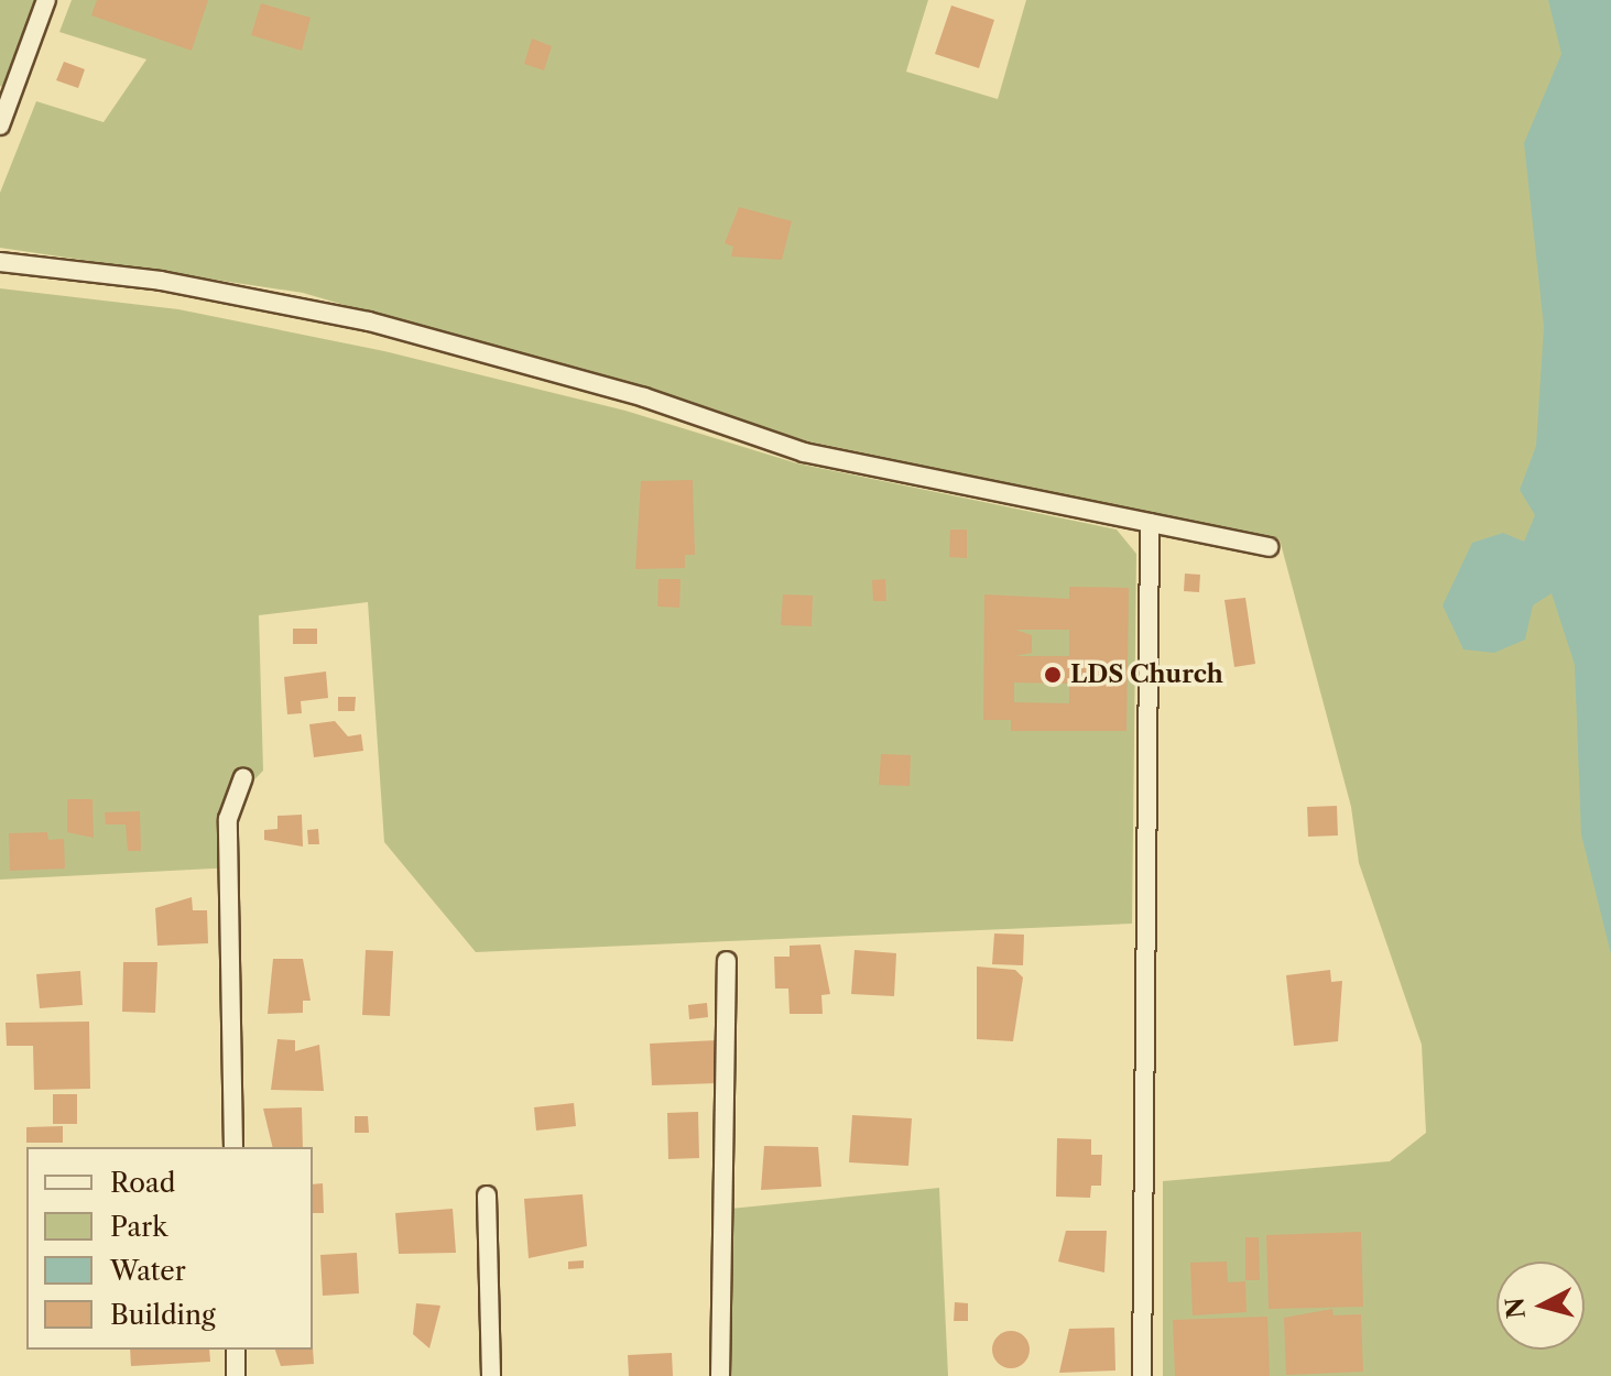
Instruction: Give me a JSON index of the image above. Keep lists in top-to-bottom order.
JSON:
{
  "places": ["LDS Church"],
  "legend": [
    "Road",
    "Park",
    "Water",
    "Building"
  ],
  "north": "left"
}
